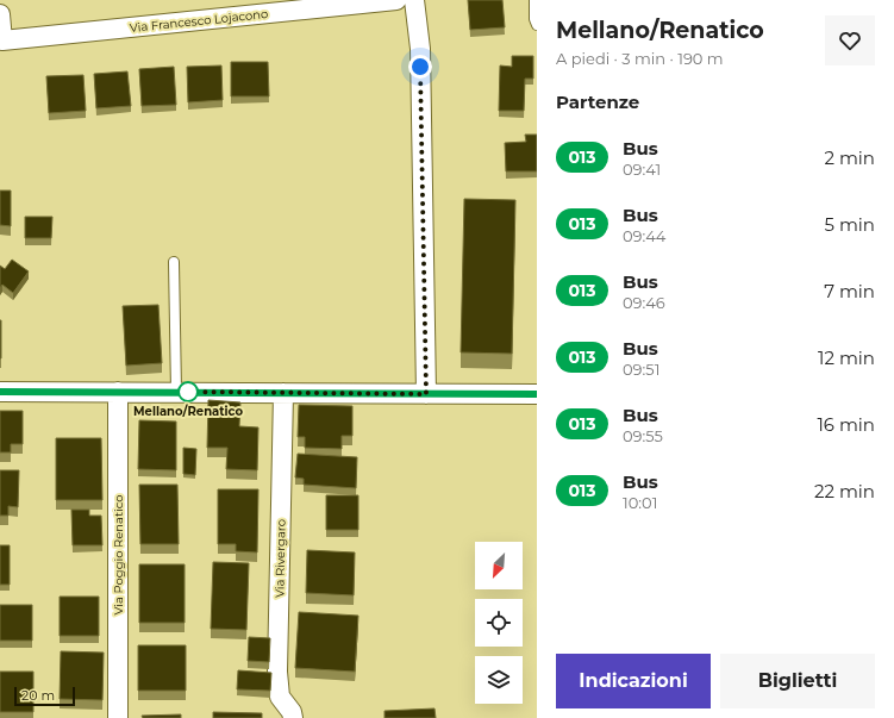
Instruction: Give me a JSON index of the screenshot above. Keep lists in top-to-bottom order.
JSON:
{
  "streets": {
    "street": ["Via Francesco Lojacono", "Via Poggio Renatico", "Via Rivergaro"]
  },
  "places": ["Mellano/Renatico"],
  "lines": ["bus line 013"],
  "scale_bar": "20 m",
  "north": "bottom left",
  "page": {
    "heading": [
      ["Mellano/Renatico", "A piedi · 3 min · 190 m"],
      "Partenze"
    ],
    "list": [
      {
        "mark": "013",
        "name": "Bus",
        "note": "09:41",
        "value": "2 min"
      },
      {
        "mark": "013",
        "name": "Bus",
        "note": "09:44",
        "value": "5 min"
      },
      {
        "mark": "013",
        "name": "Bus",
        "note": "09:46",
        "value": "7 min"
      },
      {
        "mark": "013",
        "name": "Bus",
        "note": "09:51",
        "value": "12 min"
      },
      {
        "mark": "013",
        "name": "Bus",
        "note": "09:55",
        "value": "16 min"
      },
      {
        "mark": "013",
        "name": "Bus",
        "note": "10:01",
        "value": "22 min"
      }
    ],
    "buttons": ["Indicazioni", "Biglietti"],
    "scale": "20 m"
  }
}
